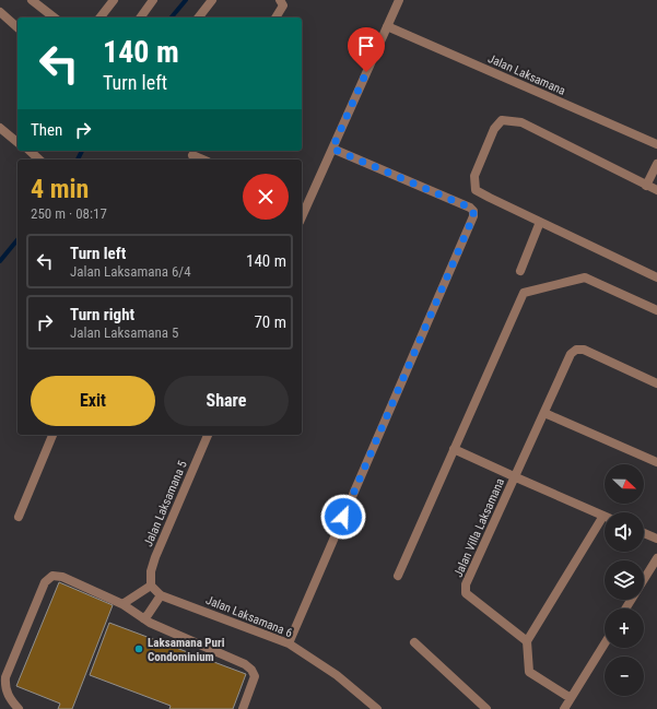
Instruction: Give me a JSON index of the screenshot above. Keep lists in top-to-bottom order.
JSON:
{
  "streets": {
    "street": [
      "Jalan Laksamana",
      "Jalan Laksamana 5",
      "Jalan Villa Laksamana",
      "Jalan Laksamana 6"
    ]
  },
  "crossings": [
    ["Jalan Laksamana 5", "Jalan Laksamana 6"]
  ],
  "places": ["Laksamana Puri Condominium"],
  "north": "right",
  "page": {
    "turn": ["140 m", "Turn left"],
    "then": "Then",
    "heading": ["4 min", "250 m · 08:17"],
    "list": [
      {
        "name": "Turn left",
        "note": "Jalan Laksamana 6/4",
        "value": "140 m"
      },
      {
        "name": "Turn right",
        "note": "Jalan Laksamana 5",
        "value": "70 m"
      }
    ],
    "buttons": ["Exit", "Share"],
    "map_buttons": ["+", "−"]
  }
}
